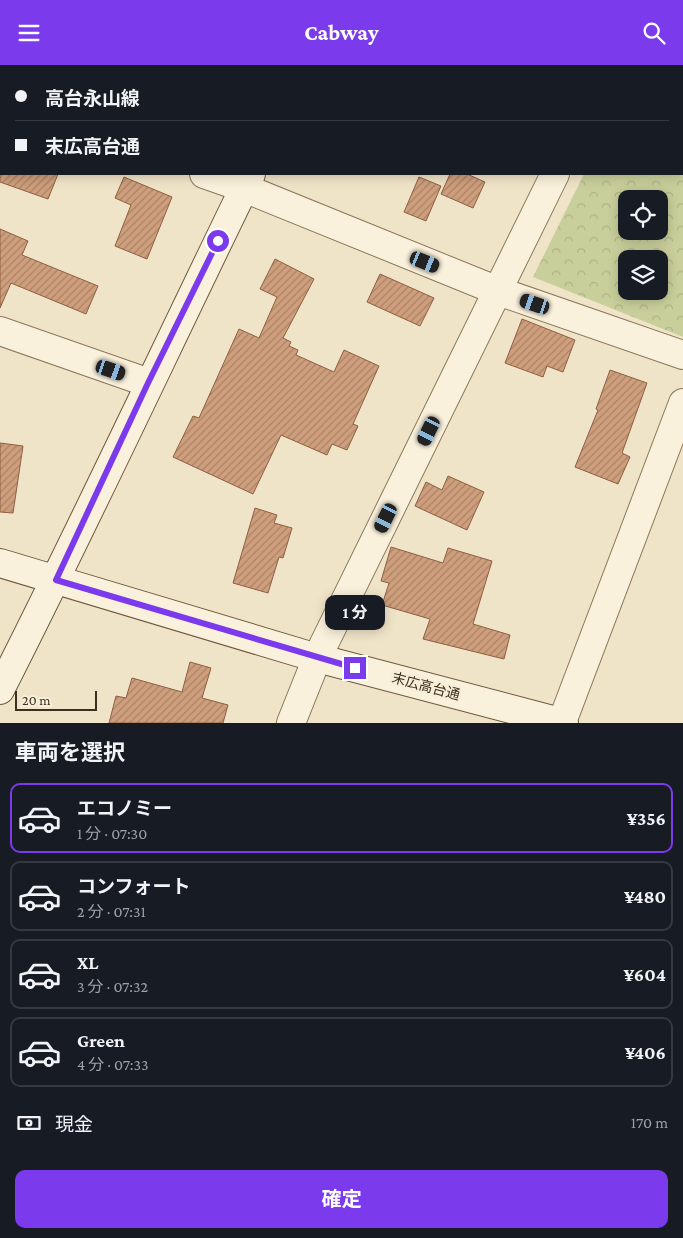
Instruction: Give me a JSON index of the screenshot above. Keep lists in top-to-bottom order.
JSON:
{
  "streets": {
    "street": ["末広高台通"]
  },
  "scale_bar": "20 m",
  "page": {
    "header": "Cabway",
    "banner": ["高台永山線", "末広高台通"],
    "bubble": "1 分",
    "scale": "20 m",
    "heading": "車両を選択",
    "list": [
      {
        "name": "エコノミー",
        "note": "1 分 · 07:30",
        "value": "¥356"
      },
      {
        "name": "コンフォート",
        "note": "2 分 · 07:31",
        "value": "¥480"
      },
      {
        "name": "XL",
        "note": "3 分 · 07:32",
        "value": "¥604"
      },
      {
        "name": "Green",
        "note": "4 分 · 07:33",
        "value": "¥406"
      }
    ],
    "pay": ["現金", "170 m"],
    "buttons": "確定"
  }
}
